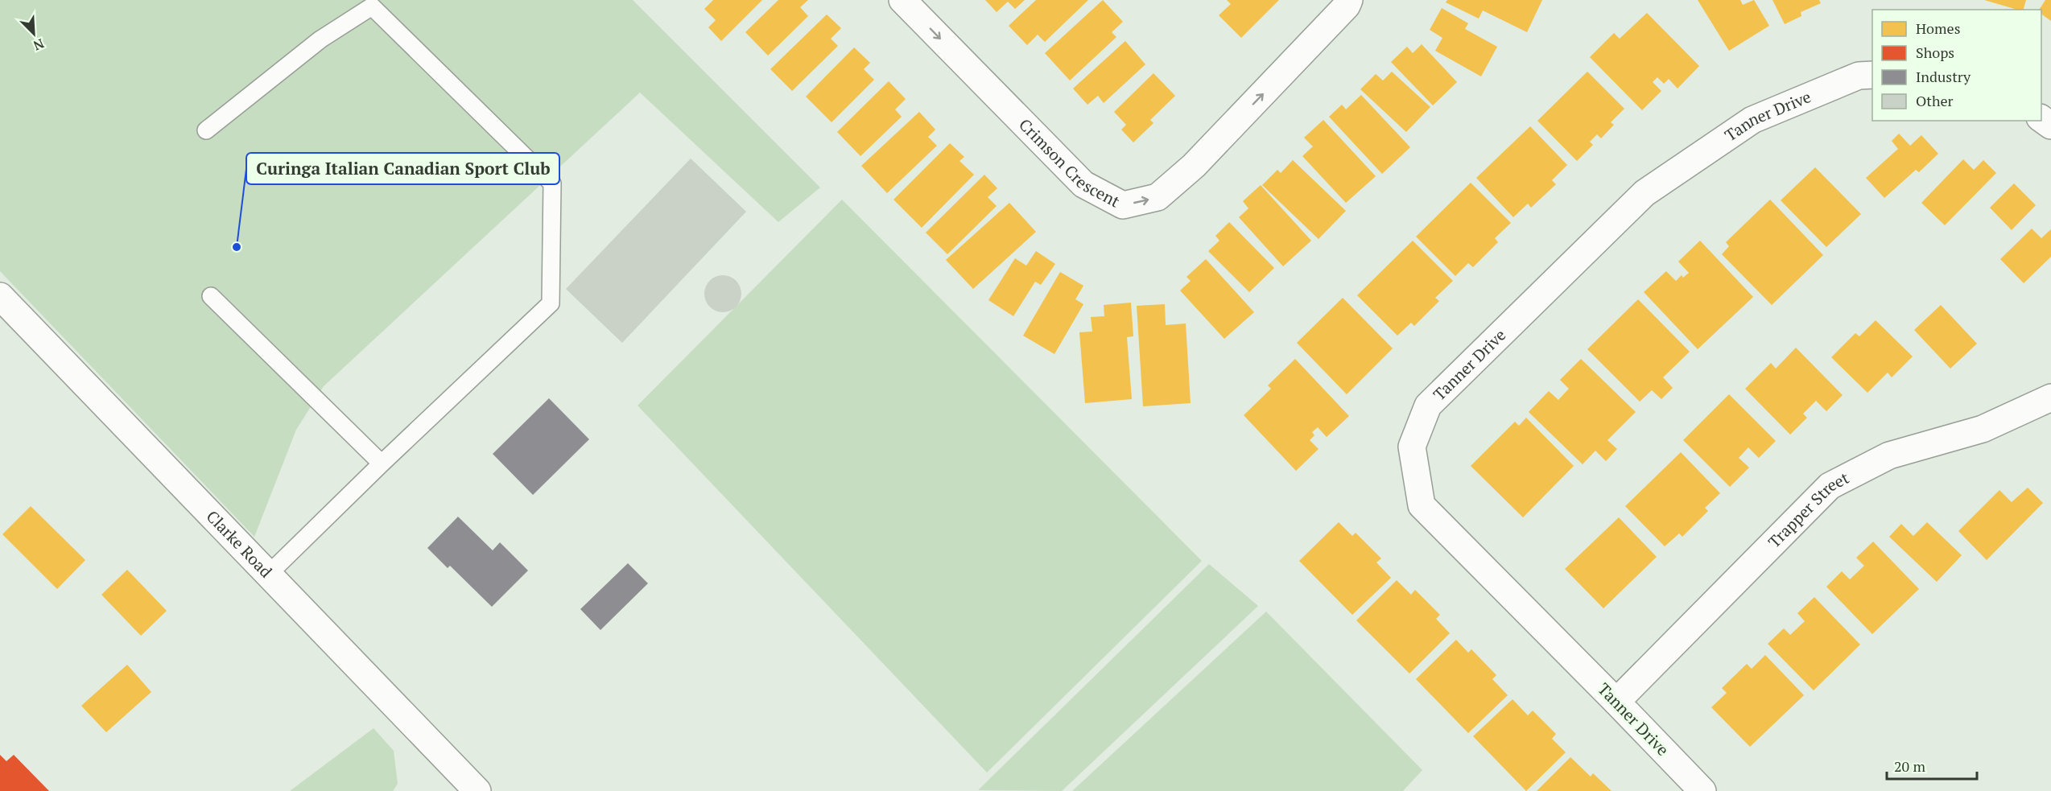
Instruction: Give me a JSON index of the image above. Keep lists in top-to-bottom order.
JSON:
{
  "streets": {
    "street": [
      "Tanner Drive",
      "Crimson Crescent",
      "Trapper Street",
      "Clarke Road"
    ]
  },
  "crossings": [
    ["Tanner Drive", "Trapper Street"]
  ],
  "places": ["Curinga Italian Canadian Sport Club"],
  "legend": [
    "Homes",
    "Shops",
    "Industry",
    "Other"
  ],
  "scale_bar": "20 m",
  "north": "bottom right"
}
